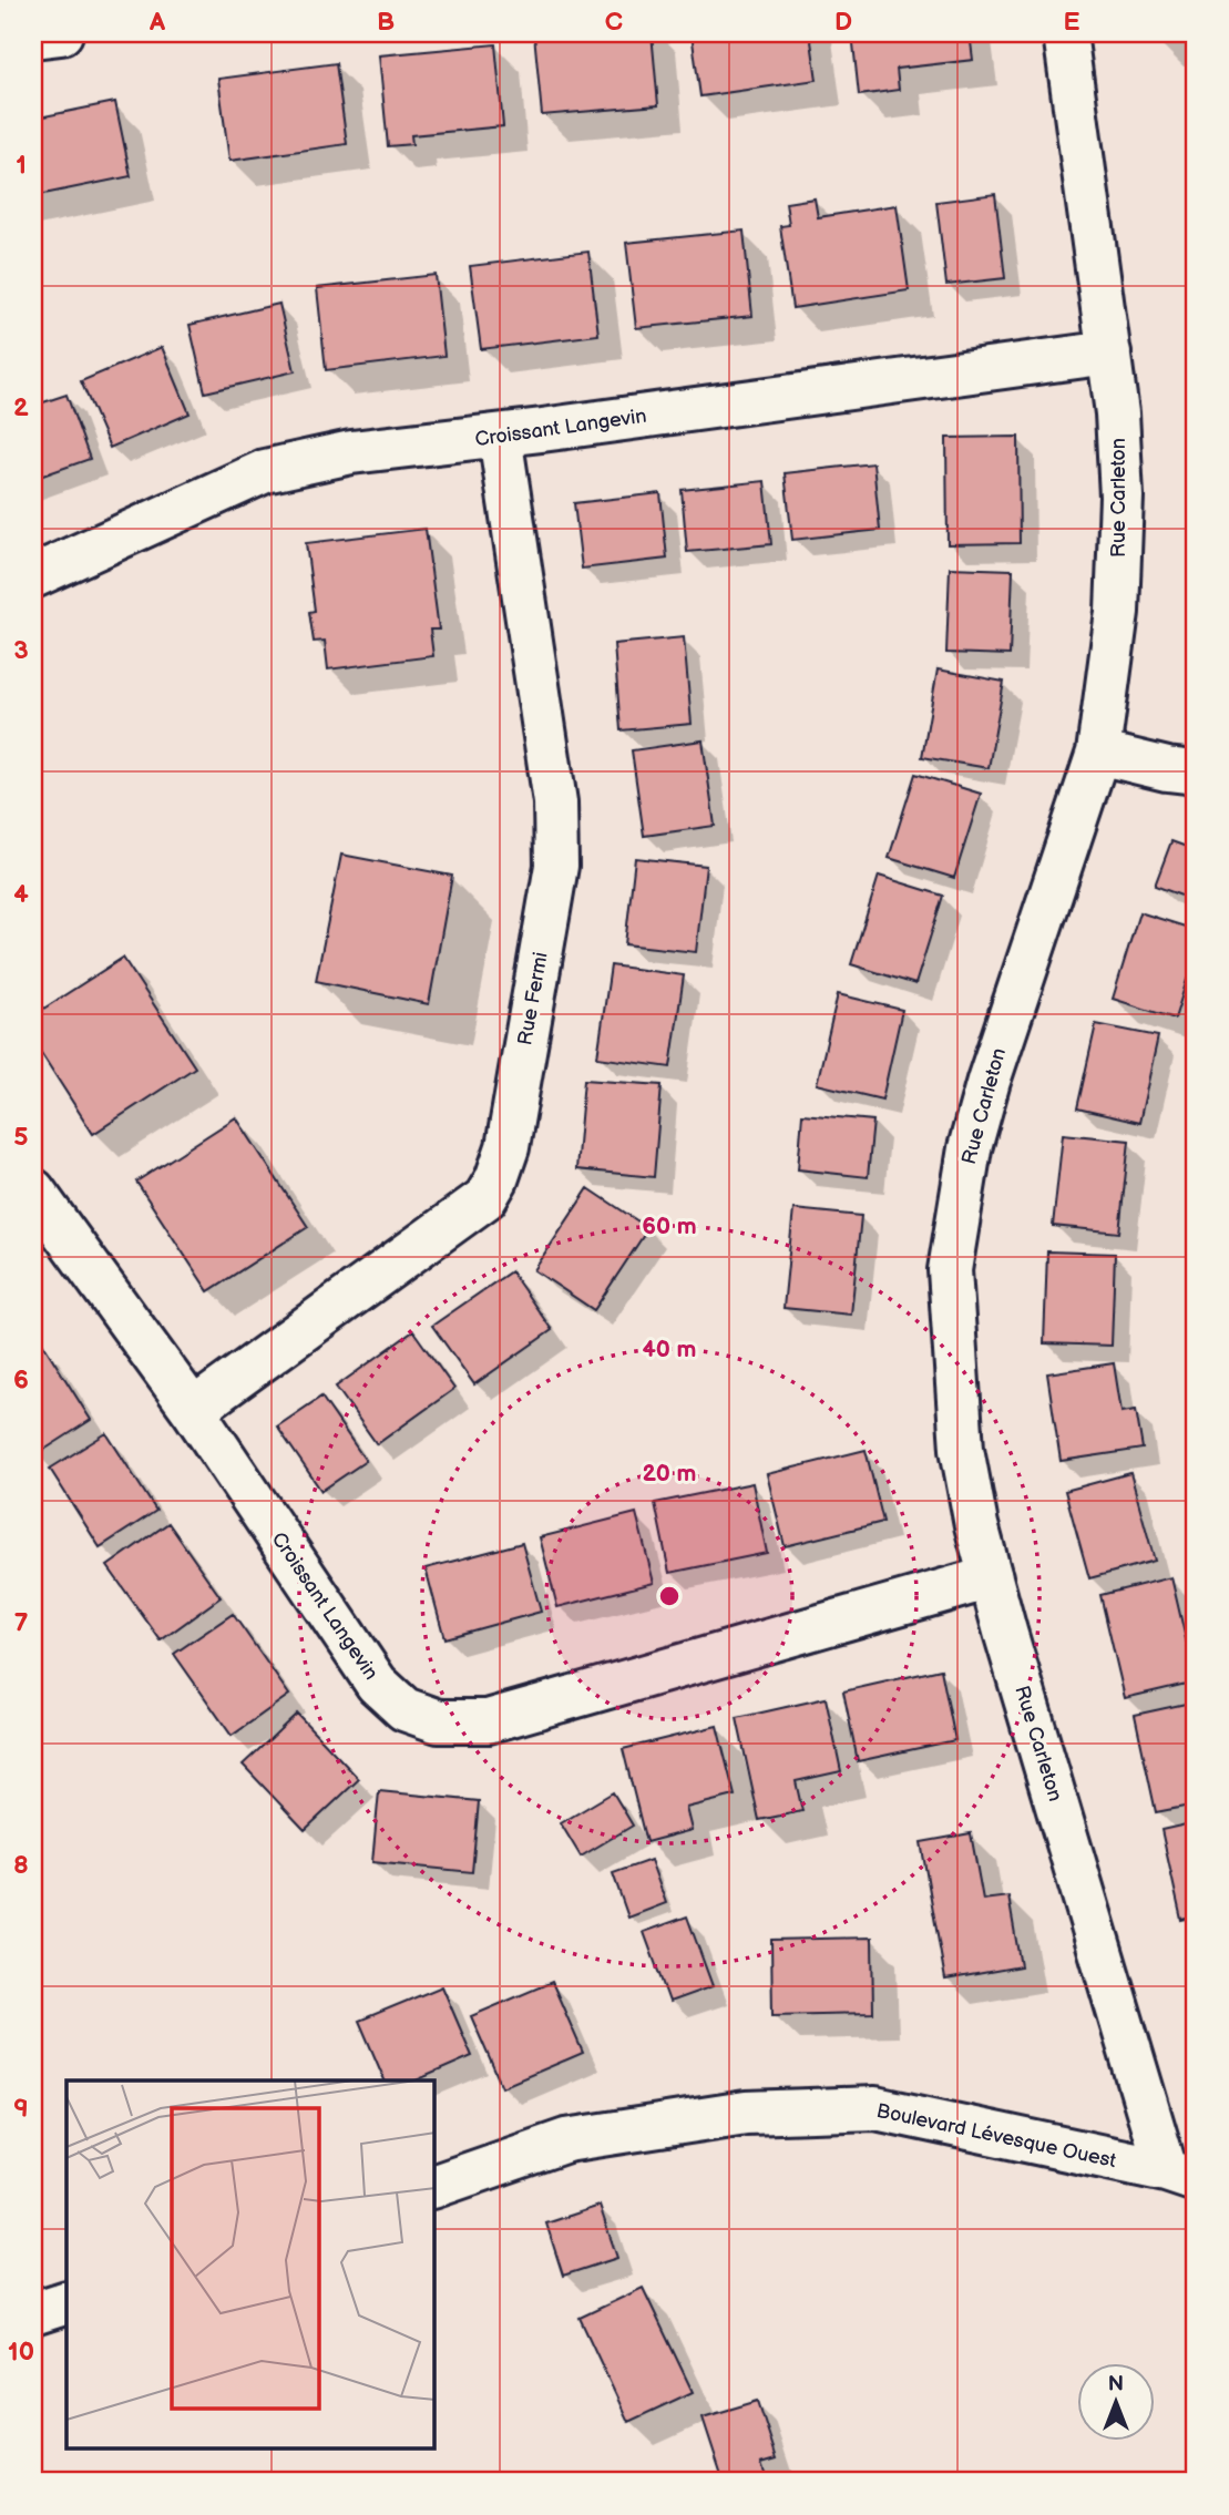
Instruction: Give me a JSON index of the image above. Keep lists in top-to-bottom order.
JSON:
{
  "streets": {
    "street": [
      "Croissant Langevin",
      "Rue Carleton",
      "Rue Fermi",
      "Boulevard Lévesque Ouest"
    ]
  },
  "crossings": [
    ["Croissant Langevin", "Rue Carleton"],
    ["Croissant Langevin", "Rue Fermi"],
    ["Rue Carleton", "Boulevard Lévesque Ouest"]
  ],
  "north": "top",
  "grid": {
    "columns": [
      "A",
      "B",
      "C",
      "D",
      "E"
    ],
    "rows": [
      "1",
      "2",
      "3",
      "4",
      "5",
      "6",
      "7",
      "8",
      "9",
      "10"
    ]
  },
  "rings": ["60 m", "40 m", "20 m"]
}
